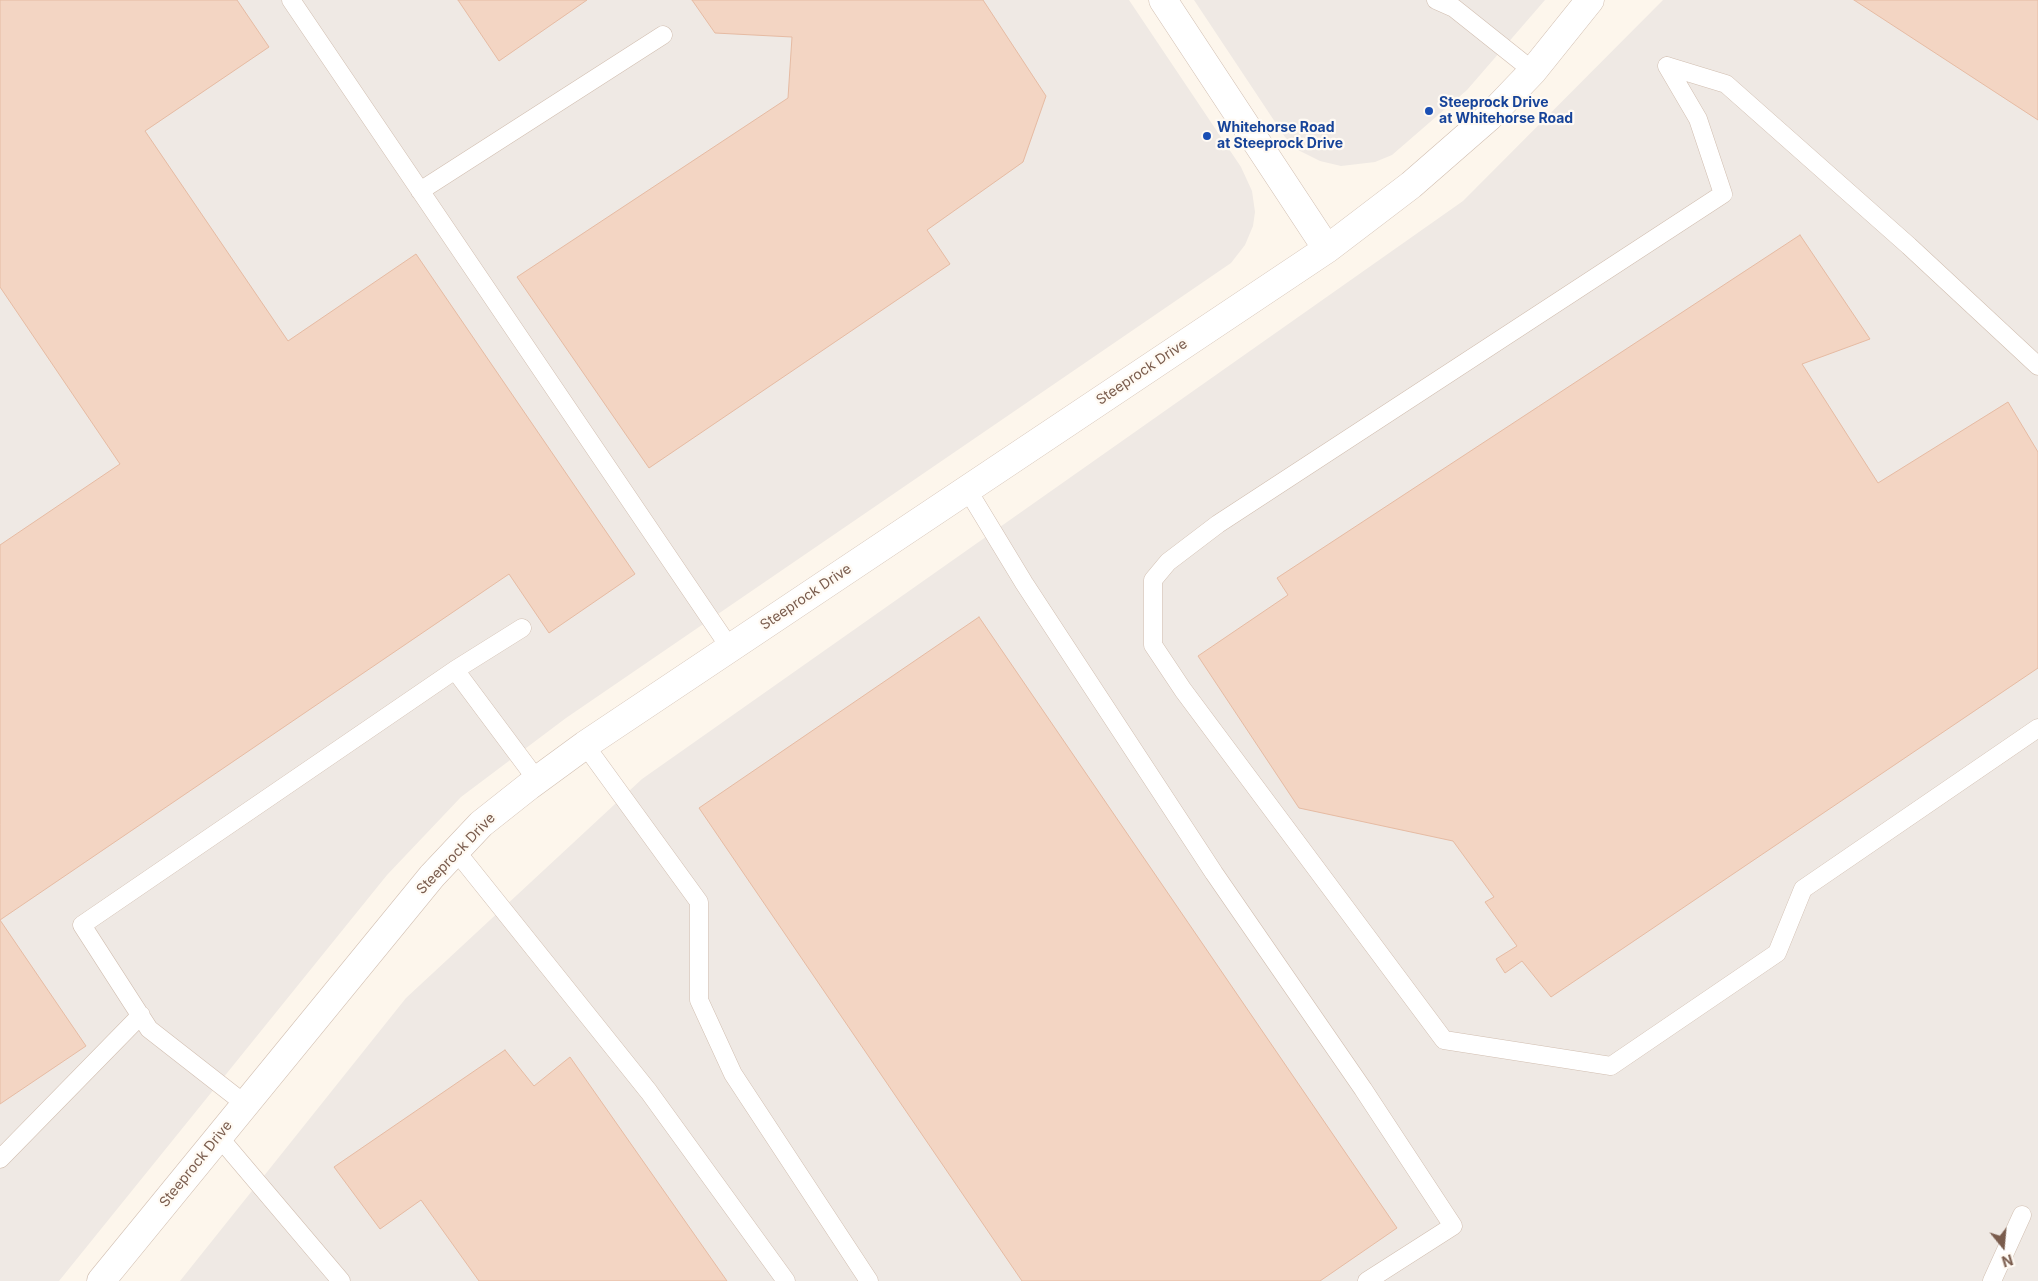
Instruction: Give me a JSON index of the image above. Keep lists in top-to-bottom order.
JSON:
{
  "streets": {
    "street": ["Steeprock Drive"]
  },
  "places": ["Steeprock Drive at Whitehorse Road", "Whitehorse Road at Steeprock Drive"],
  "north": "bottom"
}
